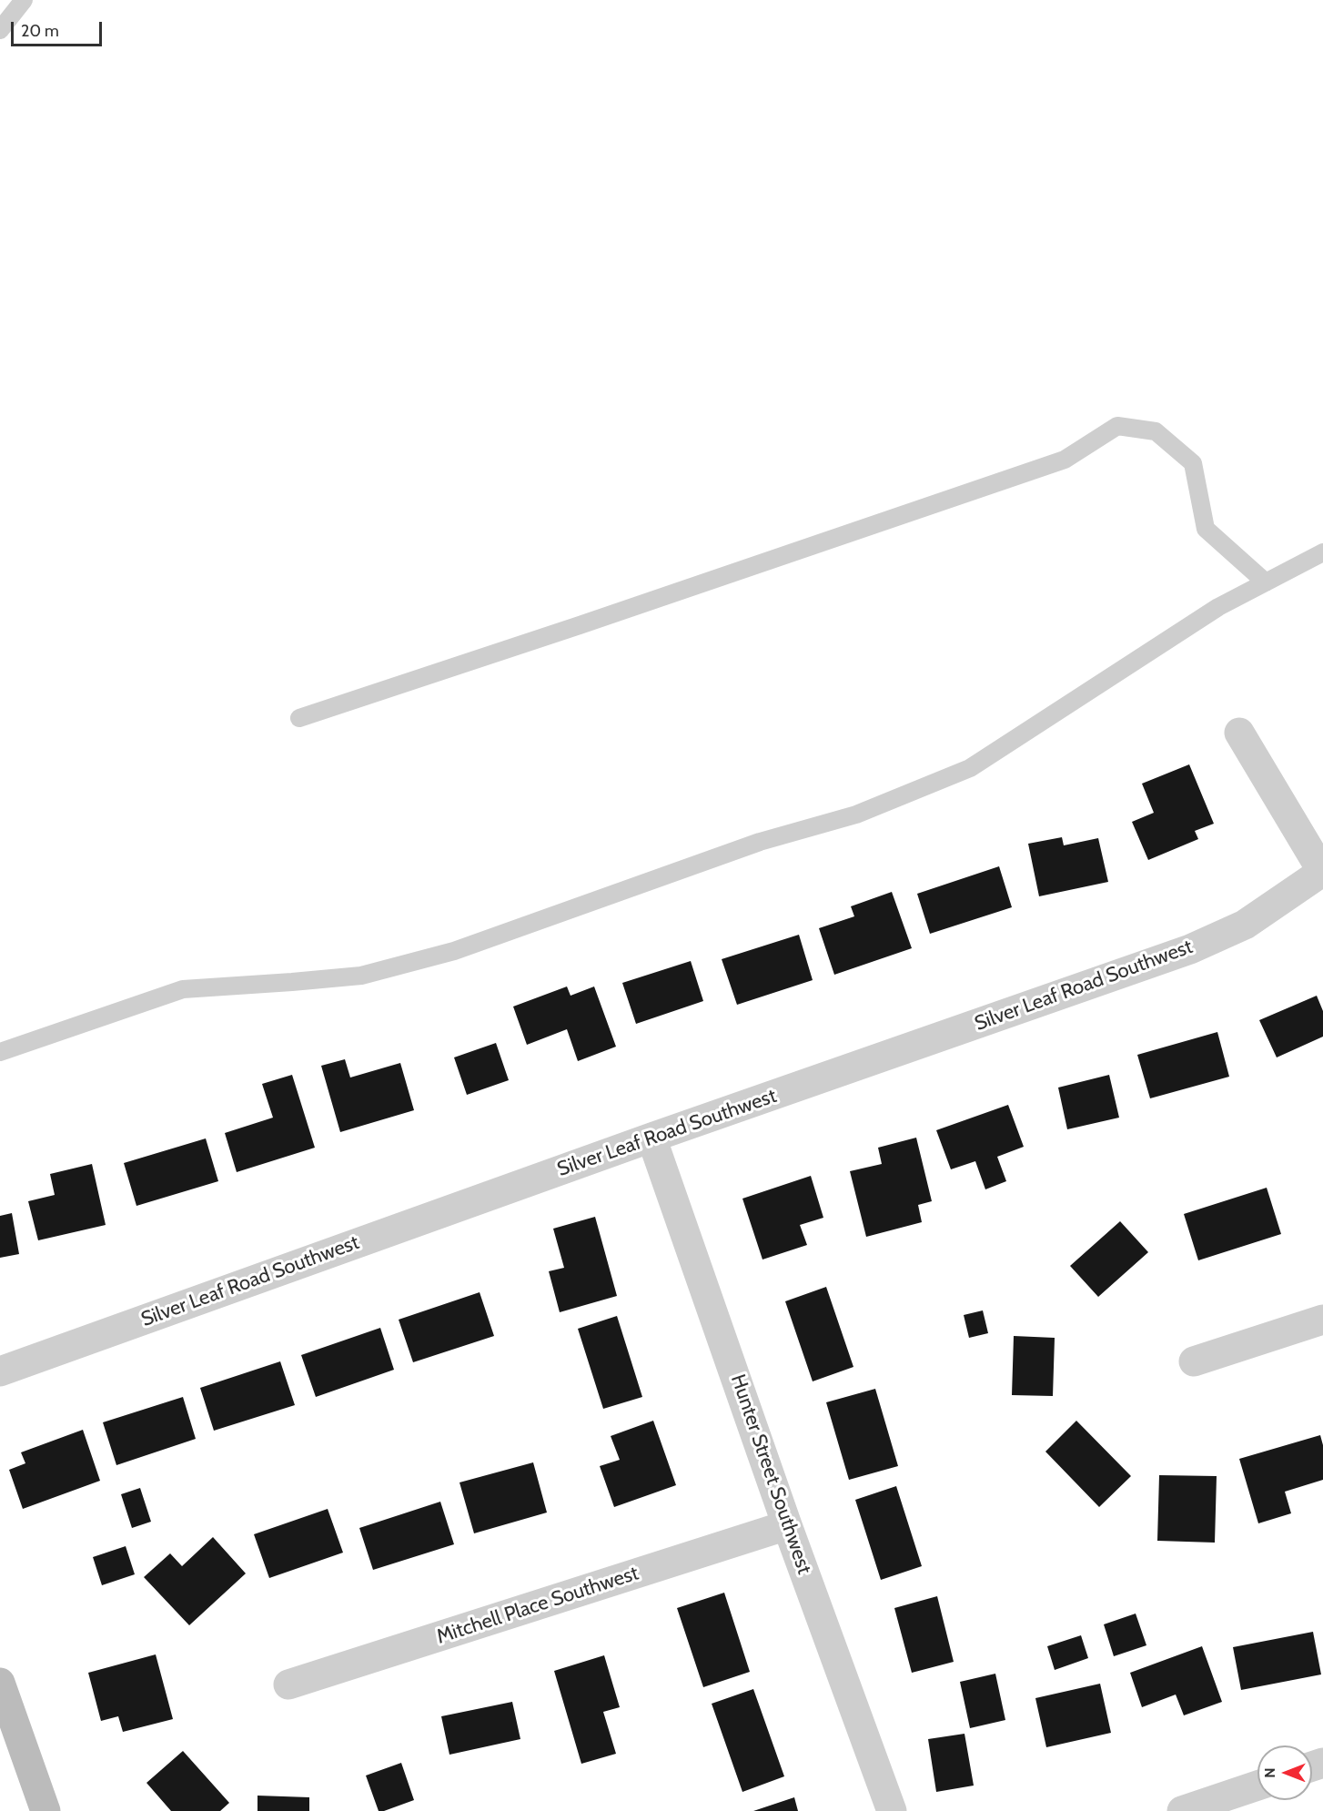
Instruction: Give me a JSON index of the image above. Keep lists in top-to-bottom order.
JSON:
{
  "streets": {
    "street": ["Silver Leaf Road Southwest", "Hunter Street Southwest", "Mitchell Place Southwest"]
  },
  "crossings": [
    ["Silver Leaf Road Southwest", "Hunter Street Southwest"],
    ["Hunter Street Southwest", "Mitchell Place Southwest"]
  ],
  "scale_bar": "20 m",
  "north": "left"
}
